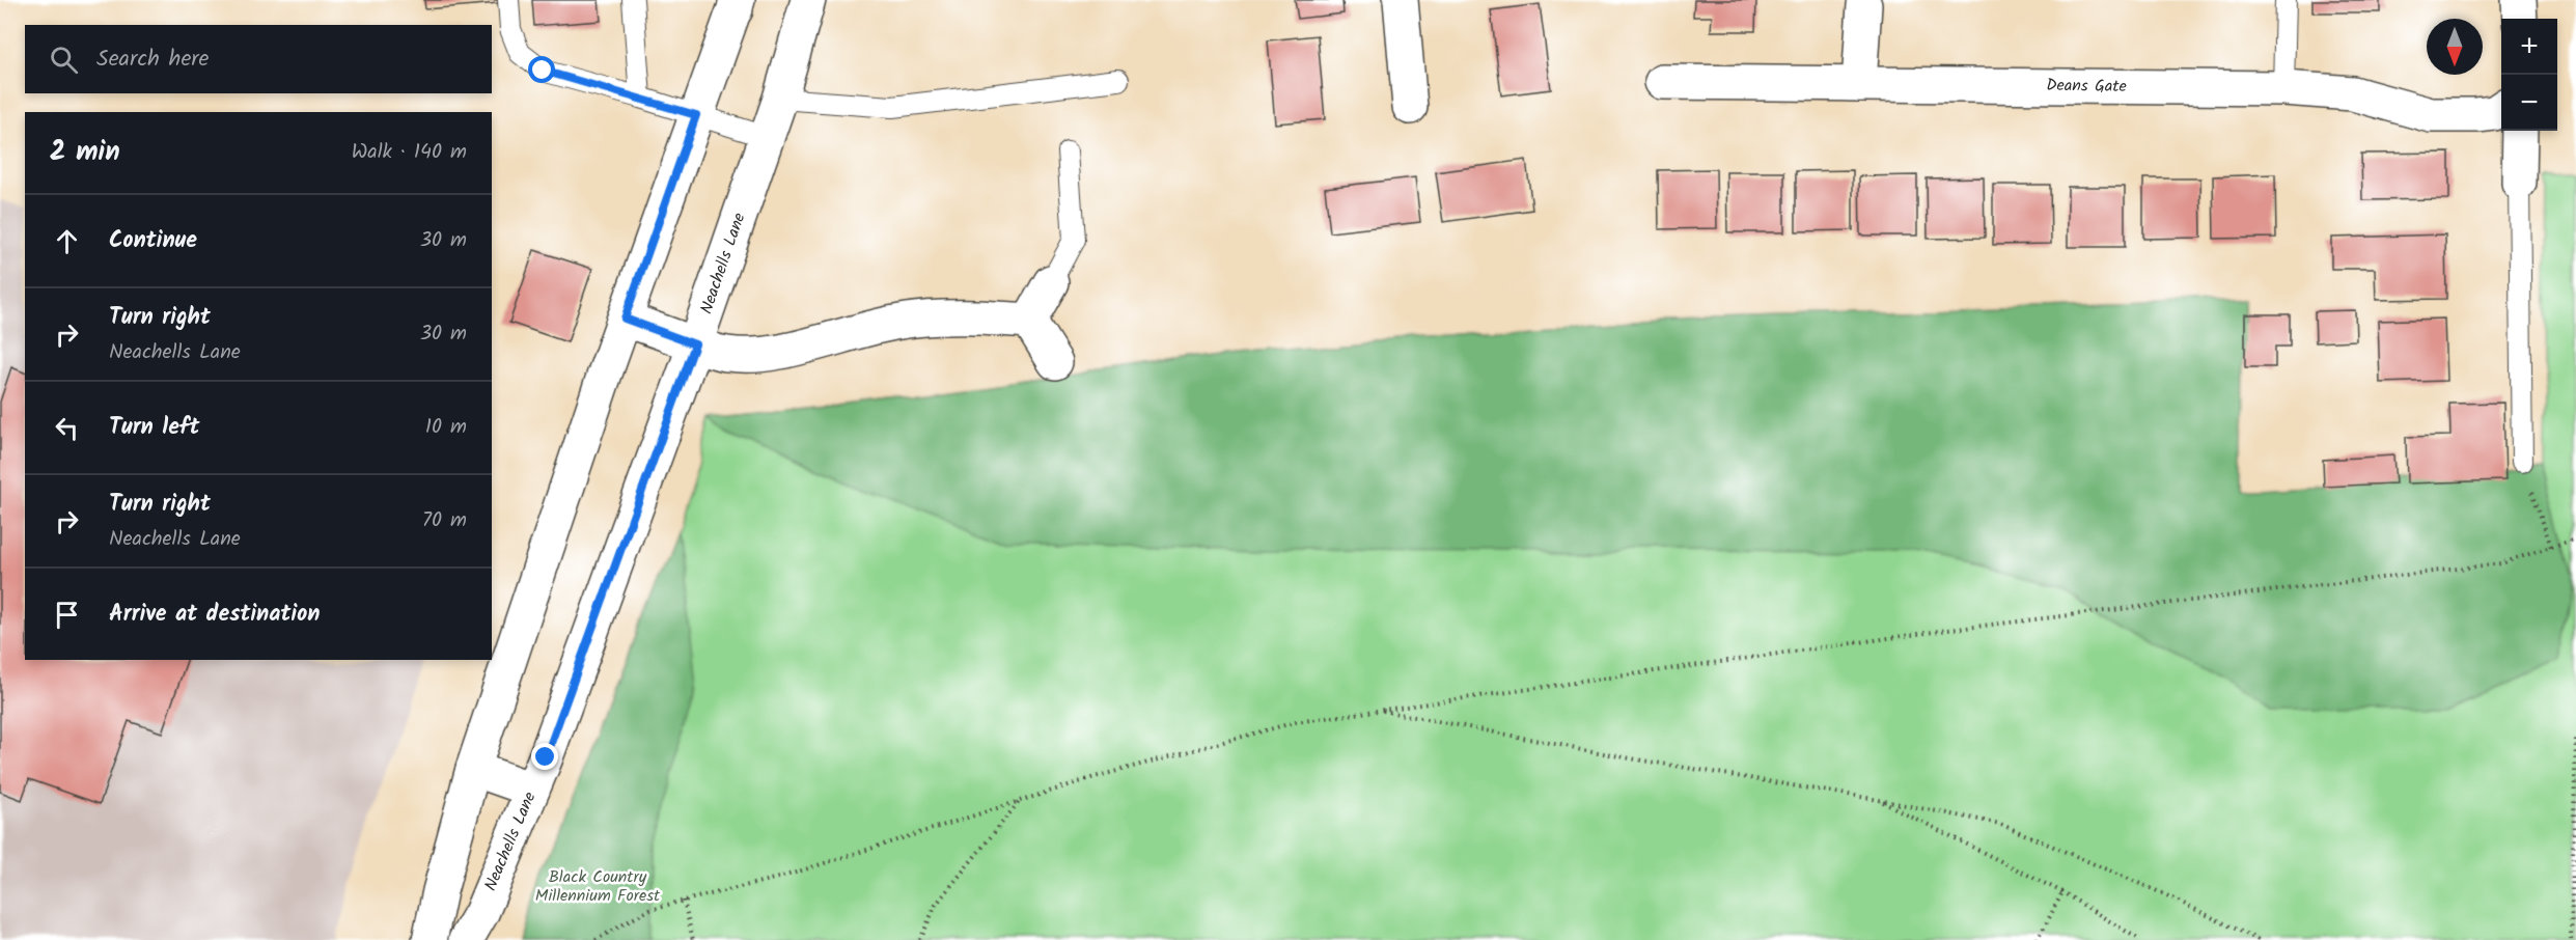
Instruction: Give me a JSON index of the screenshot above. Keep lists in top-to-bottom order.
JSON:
{
  "streets": {
    "street": ["Deans Gate", "Neachells Lane"]
  },
  "parks": ["Black Country Millennium Forest"],
  "north": "bottom",
  "page": {
    "map_buttons": ["+", "−"],
    "search": "Search here",
    "heading": ["2 min", "Walk · 140 m"],
    "list": [
      ["Continue", "30 m"],
      ["Turn right", "Neachells Lane", "30 m"],
      ["Turn left", "10 m"],
      ["Turn right", "Neachells Lane", "70 m"],
      "Arrive at destination"
    ]
  }
}
